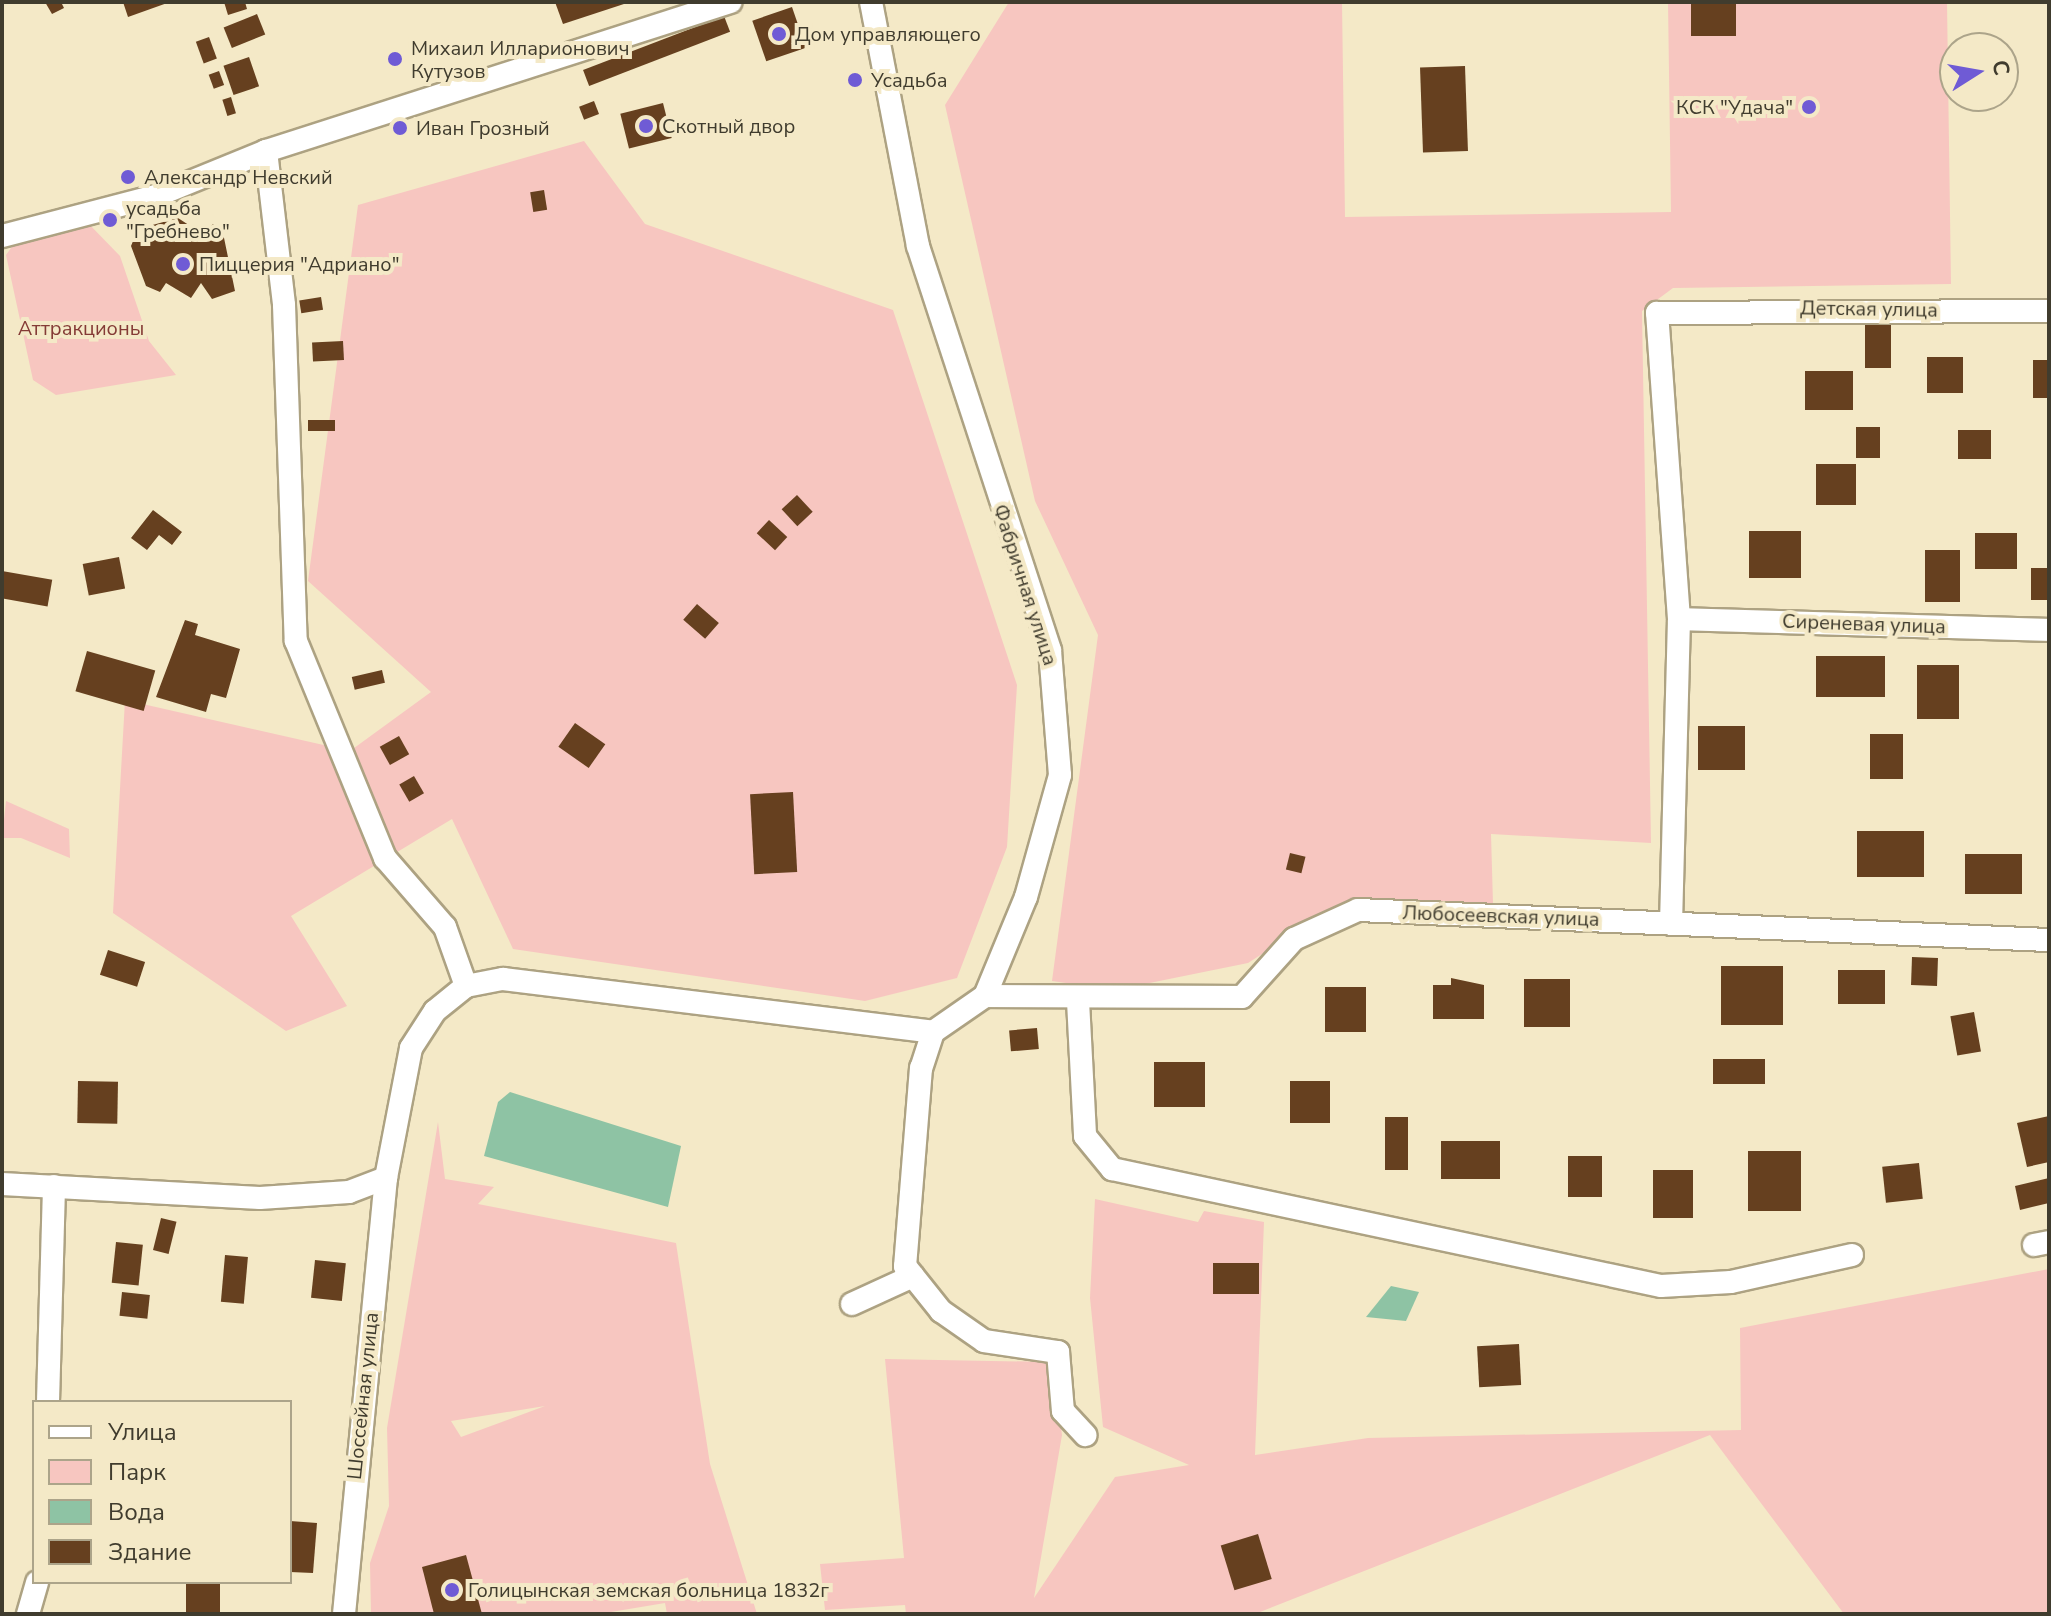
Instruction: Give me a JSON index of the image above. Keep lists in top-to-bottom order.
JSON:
{
  "streets": {
    "street": [
      "Детская улица",
      "Фабричная улица",
      "Сиреневая улица",
      "Любосеевская улица",
      "Шоссейная улица"
    ]
  },
  "crossings": [
    ["Детская улица", "Сиреневая улица"],
    ["Фабричная улица", "Любосеевская улица"]
  ],
  "parks": ["Аттракционы"],
  "places": [
    "Дом управляющего",
    "Михаил Илларионович Кутузов",
    "Усадьба",
    "КСК \"Удача\"",
    "Скотный двор",
    "Иван Грозный",
    "Александр Невский",
    "усадьба \"Гребнево\"",
    "Пиццерия \"Адриано\"",
    "Голицынская земская больница 1832г"
  ],
  "legend": [
    "Улица",
    "Парк",
    "Вода",
    "Здание"
  ],
  "north": "right"
}
